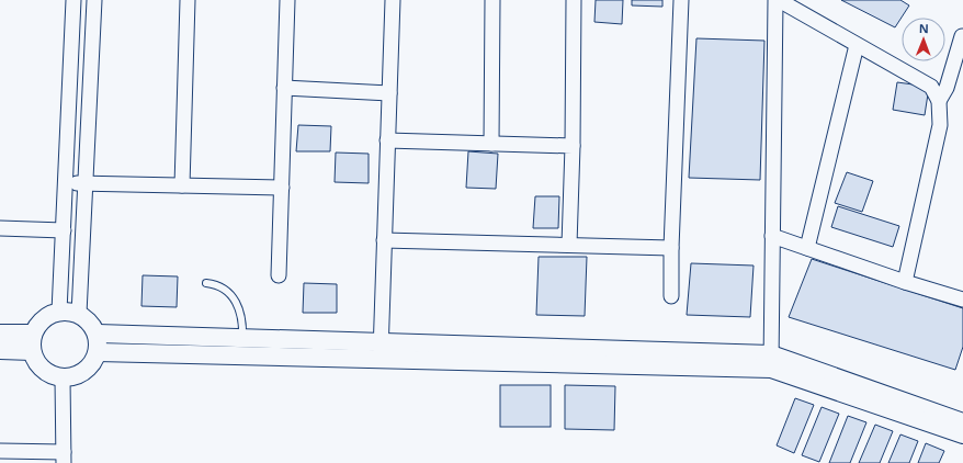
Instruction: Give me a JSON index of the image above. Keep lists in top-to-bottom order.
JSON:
{
  "north": "top"
}
